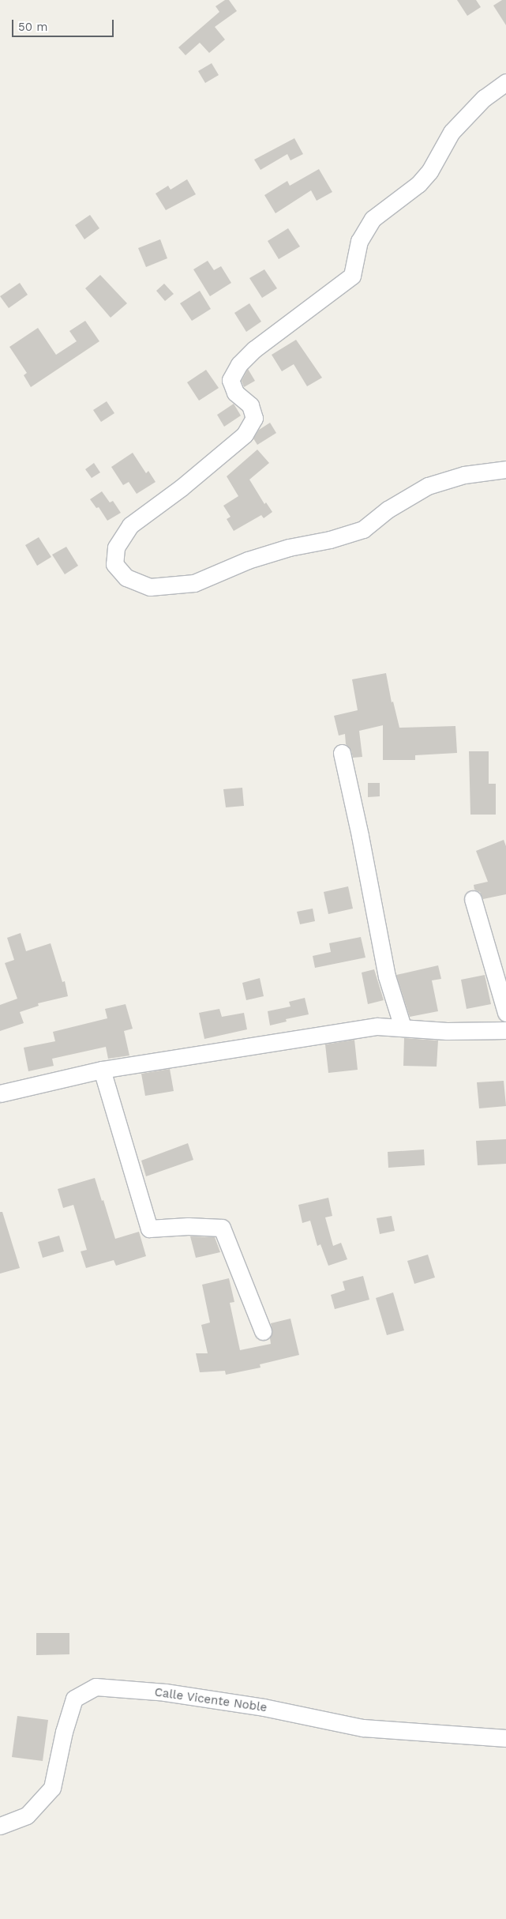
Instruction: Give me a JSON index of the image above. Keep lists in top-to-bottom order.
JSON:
{
  "streets": {
    "street": ["Calle Vicente Noble"]
  },
  "scale_bar": "50 m"
}
